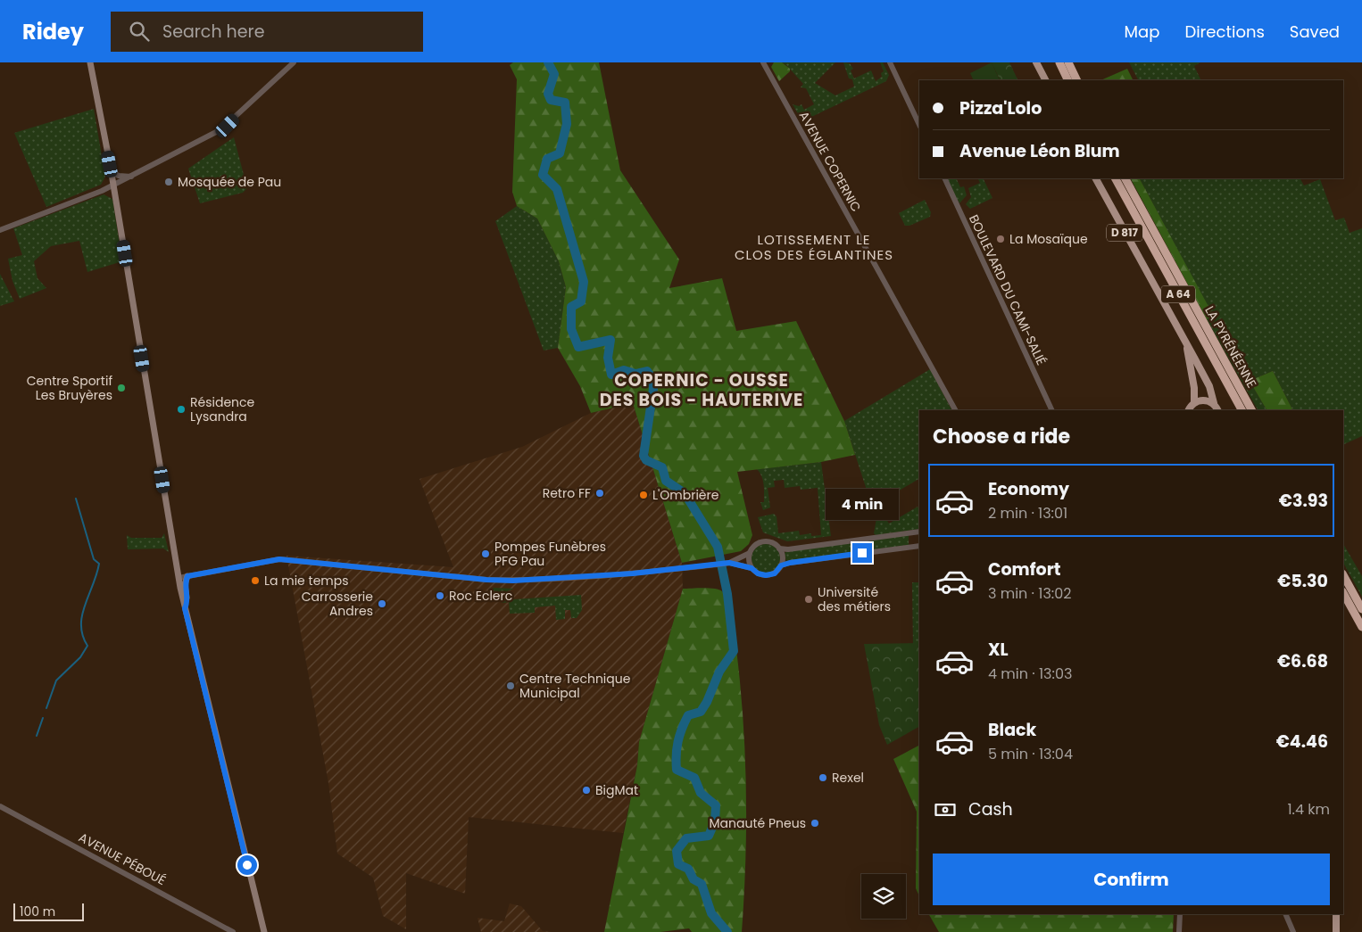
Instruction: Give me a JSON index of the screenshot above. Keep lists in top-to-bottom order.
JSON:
{
  "streets": {
    "highway": ["A 64", "LA PYRÉNÉENNE"],
    "main road": ["D 817"],
    "street": ["AVENUE COPERNIC", "BOULEVARD DU CAMI-SALIÉ", "AVENUE PÉBOUÉ"]
  },
  "districts": ["LOTISSEMENT LE CLOS DES ÉGLANTINES", "COPERNIC - OUSSE DES BOIS - HAUTERIVE"],
  "places": [
    "Mosquée de Pau",
    "La Mosaïque",
    "Centre Sportif Les Bruyères",
    "Résidence Lysandra",
    "Retro FF",
    "L'Ombrière",
    "Pompes Funèbres PFG Pau",
    "La mie temps",
    "Roc Eclerc",
    "Université des métiers",
    "Carrosserie Andres",
    "Centre Technique Municipal",
    "Rexel",
    "BigMat",
    "Manauté Pneus"
  ],
  "scale_bar": "100 m",
  "page": {
    "header": "Ridey",
    "search": "Search here",
    "nav": ["Map", "Directions", "Saved"],
    "banner": ["Pizza'Lolo", "Avenue Léon Blum"],
    "heading": "Choose a ride",
    "list": [
      {
        "name": "Economy",
        "note": "2 min · 13:01",
        "value": "€3.93"
      },
      {
        "name": "Comfort",
        "note": "3 min · 13:02",
        "value": "€5.30"
      },
      {
        "name": "XL",
        "note": "4 min · 13:03",
        "value": "€6.68"
      },
      {
        "name": "Black",
        "note": "5 min · 13:04",
        "value": "€4.46"
      }
    ],
    "bubble": "4 min",
    "pay": ["Cash", "1.4 km"],
    "buttons": "Confirm",
    "scale": "100 m"
  }
}
